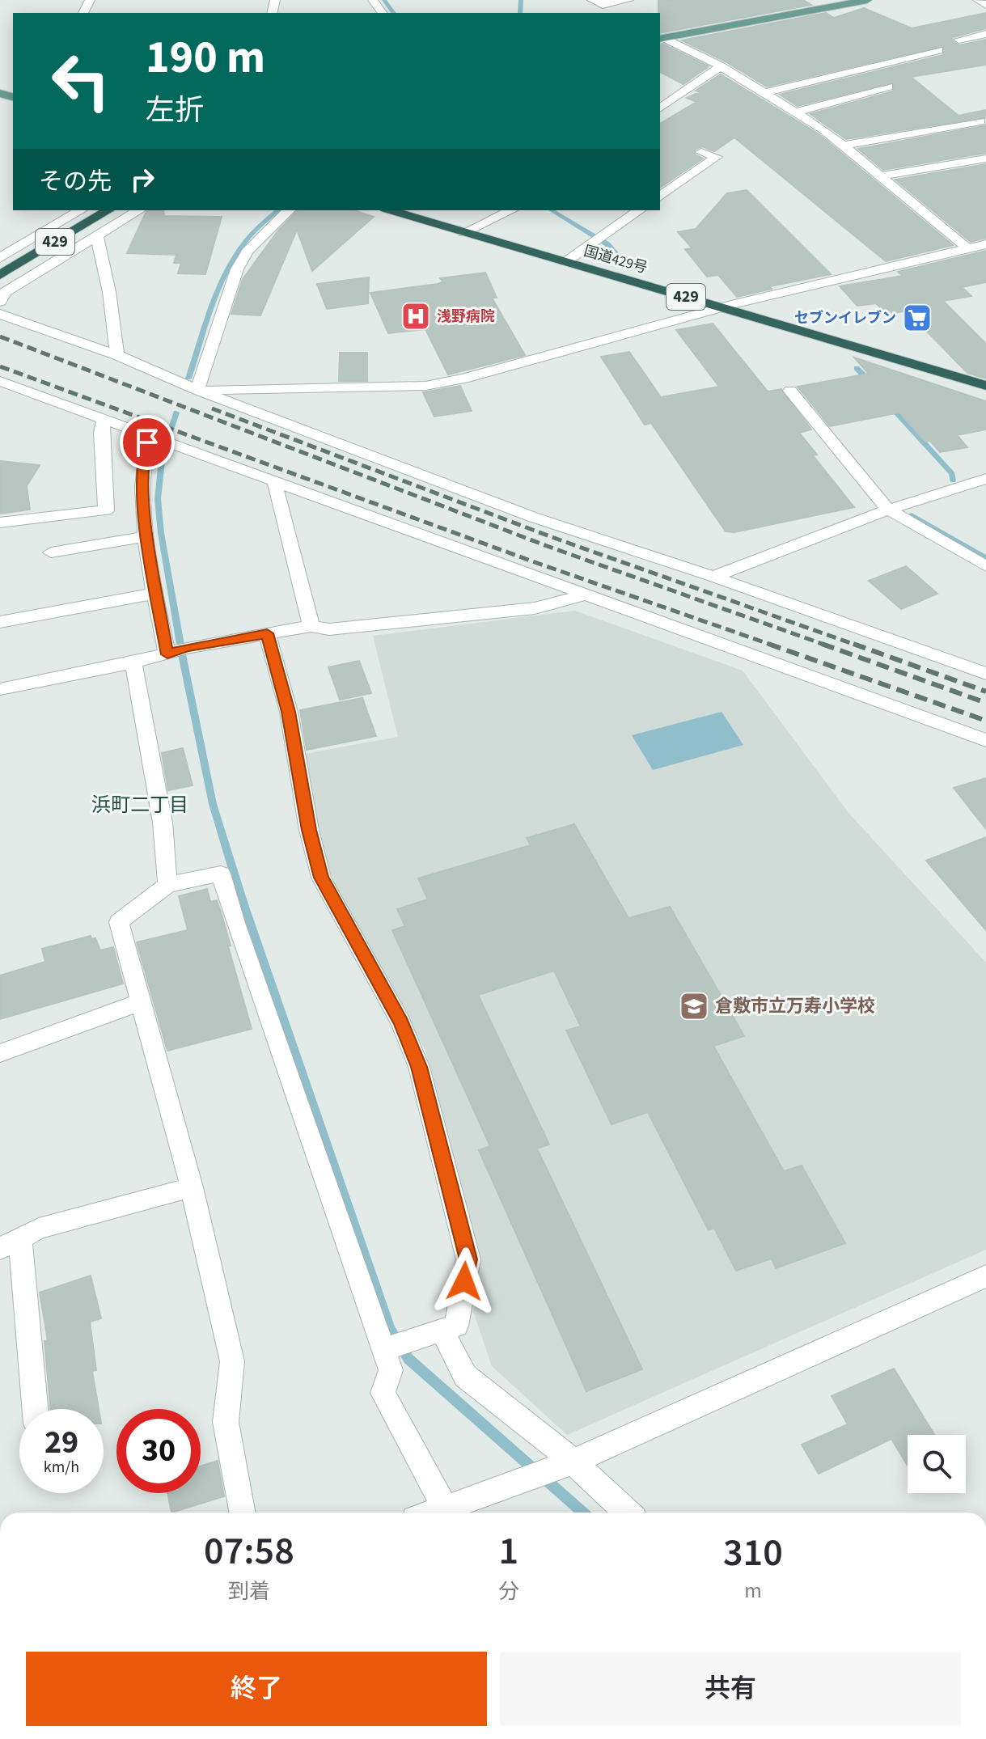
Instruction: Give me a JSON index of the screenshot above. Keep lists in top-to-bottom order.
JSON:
{
  "streets": {
    "highway": ["429", "国道429号"]
  },
  "districts": ["浜町二丁目"],
  "places": {
    "hospital": ["浅野病院"],
    "supermarket": ["セブンイレブン"],
    "school or university": ["倉敷市立万寿小学校"]
  },
  "page": {
    "turn": ["190 m", "左折"],
    "then": "その先",
    "speed": "29 km/h",
    "limit": "30",
    "eta": [
      "07:58",
      "到着",
      "1",
      "分",
      "310",
      "m"
    ],
    "buttons": ["終了", "共有"]
  }
}
